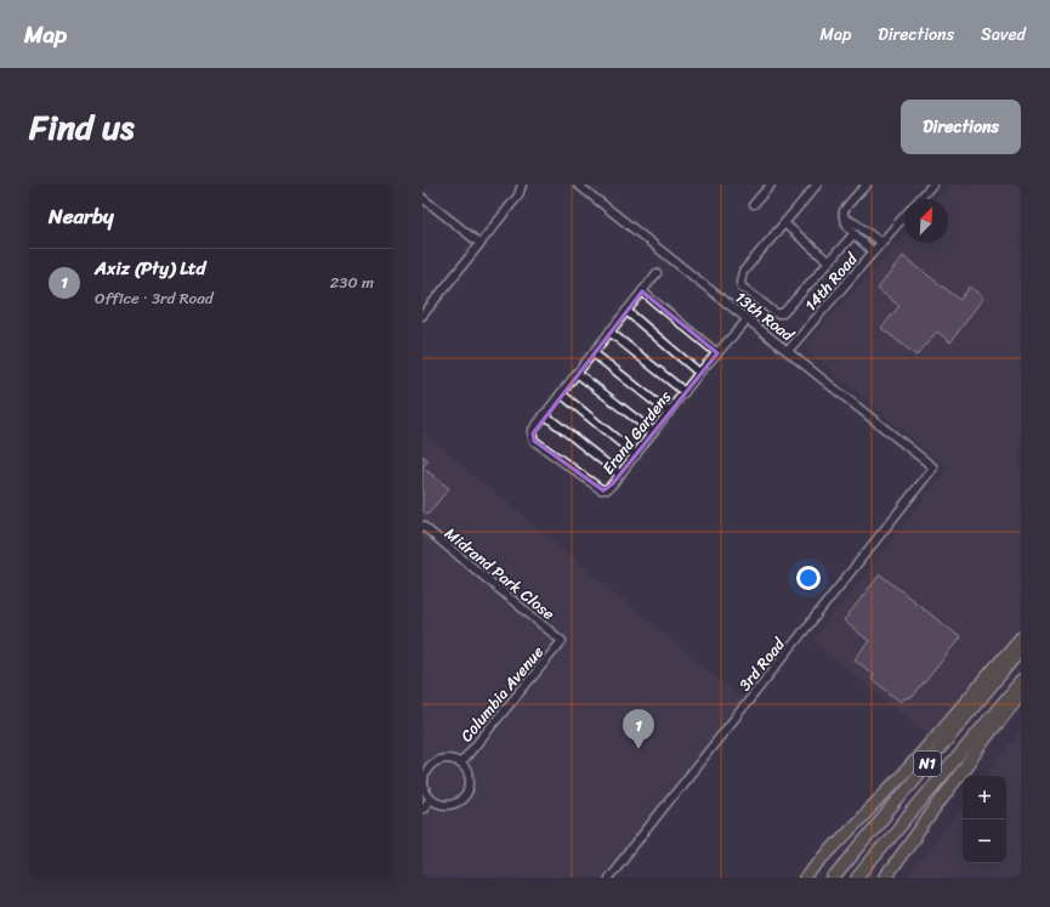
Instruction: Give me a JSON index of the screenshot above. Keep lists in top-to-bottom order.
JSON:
{
  "streets": {
    "highway": ["N1"],
    "street": [
      "14th Road",
      "13th Road",
      "Erand Gardens",
      "Midrand Park Close",
      "3rd Road",
      "Columbia Avenue"
    ]
  },
  "crossings": [
    ["14th Road", "13th Road"],
    ["13th Road", "Erand Gardens"],
    ["13th Road", "3rd Road"],
    ["Midrand Park Close", "Columbia Avenue"]
  ],
  "north": "top right",
  "page": {
    "header": "Map",
    "nav": ["Map", "Directions", "Saved"],
    "title": "Find us",
    "buttons": "Directions",
    "heading": "Nearby",
    "list": [
      {
        "mark": "1",
        "name": "Axiz (Pty) Ltd",
        "note": "Office · 3rd Road",
        "value": "230 m"
      }
    ],
    "pins": "1",
    "map_buttons": ["+", "−"]
  }
}
